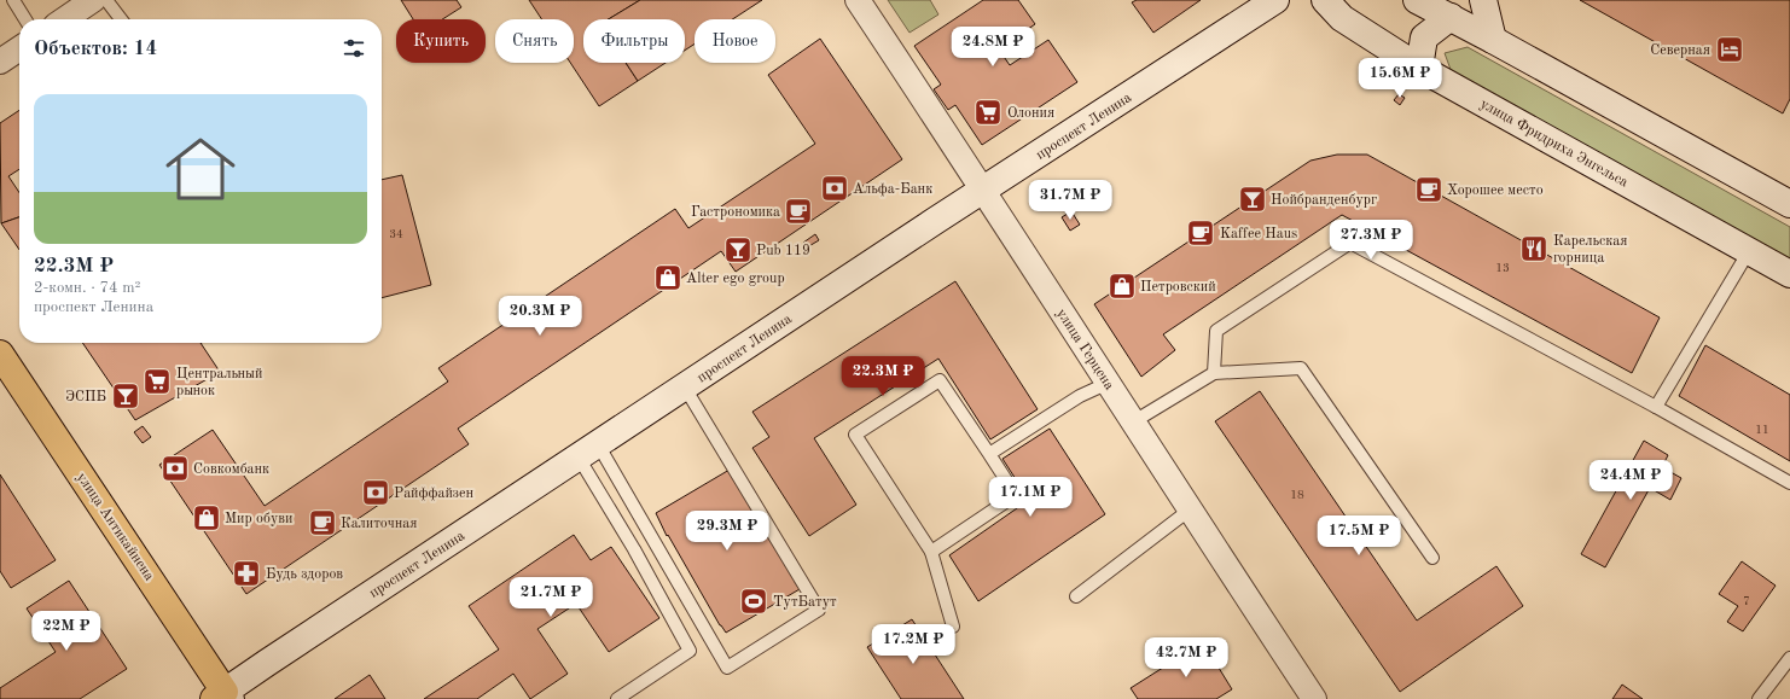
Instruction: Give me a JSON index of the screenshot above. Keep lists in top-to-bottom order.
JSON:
{
  "streets": {
    "main road": ["проспект Ленина", "улица Фридриха Энгельса", "улица Антикайнена"],
    "street": ["улица Герцена"]
  },
  "crossings": [
    ["проспект Ленина", "улица Герцена"],
    ["проспект Ленина", "улица Антикайнена"]
  ],
  "places": {
    "hotel": ["Северная"],
    "supermarket": ["Олония", "Центральный рынок"],
    "bank": ["Альфа-Банк", "Совкомбанк", "Райффайзен"],
    "cafe": [
      "Хорошее место",
      "Гастрономика",
      "Kaffee Haus",
      "Калиточная"
    ],
    "bar": ["Нойбранденбург", "Pub 119", "ЭСПБ"],
    "restaurant": ["Карельская горница"],
    "shop": ["Alter ego group", "Петровский", "Мир обуви"],
    "pharmacy": ["Будь здоров"],
    "sports": ["ТутБатут"]
  },
  "house_numbers": [
    "34",
    "13",
    "11",
    "18",
    "7"
  ],
  "page": {
    "chip": [
      "Купить",
      "Снять",
      "Фильтры",
      "Новое"
    ],
    "heading": "Объектов: 14",
    "price": [
      "24.8M ₽",
      "15.6M ₽",
      "31.7M ₽",
      "27.3M ₽",
      "20.3M ₽",
      "22.3M ₽",
      "24.4M ₽",
      "17.1M ₽",
      "29.3M ₽",
      "17.5M ₽",
      "21.7M ₽",
      "22M ₽",
      "17.2M ₽",
      "42.7M ₽"
    ],
    "list": [
      {
        "name": "22.3M ₽",
        "note": "2-комн. · 74 m² · проспект Ленина"
      }
    ]
  }
}
